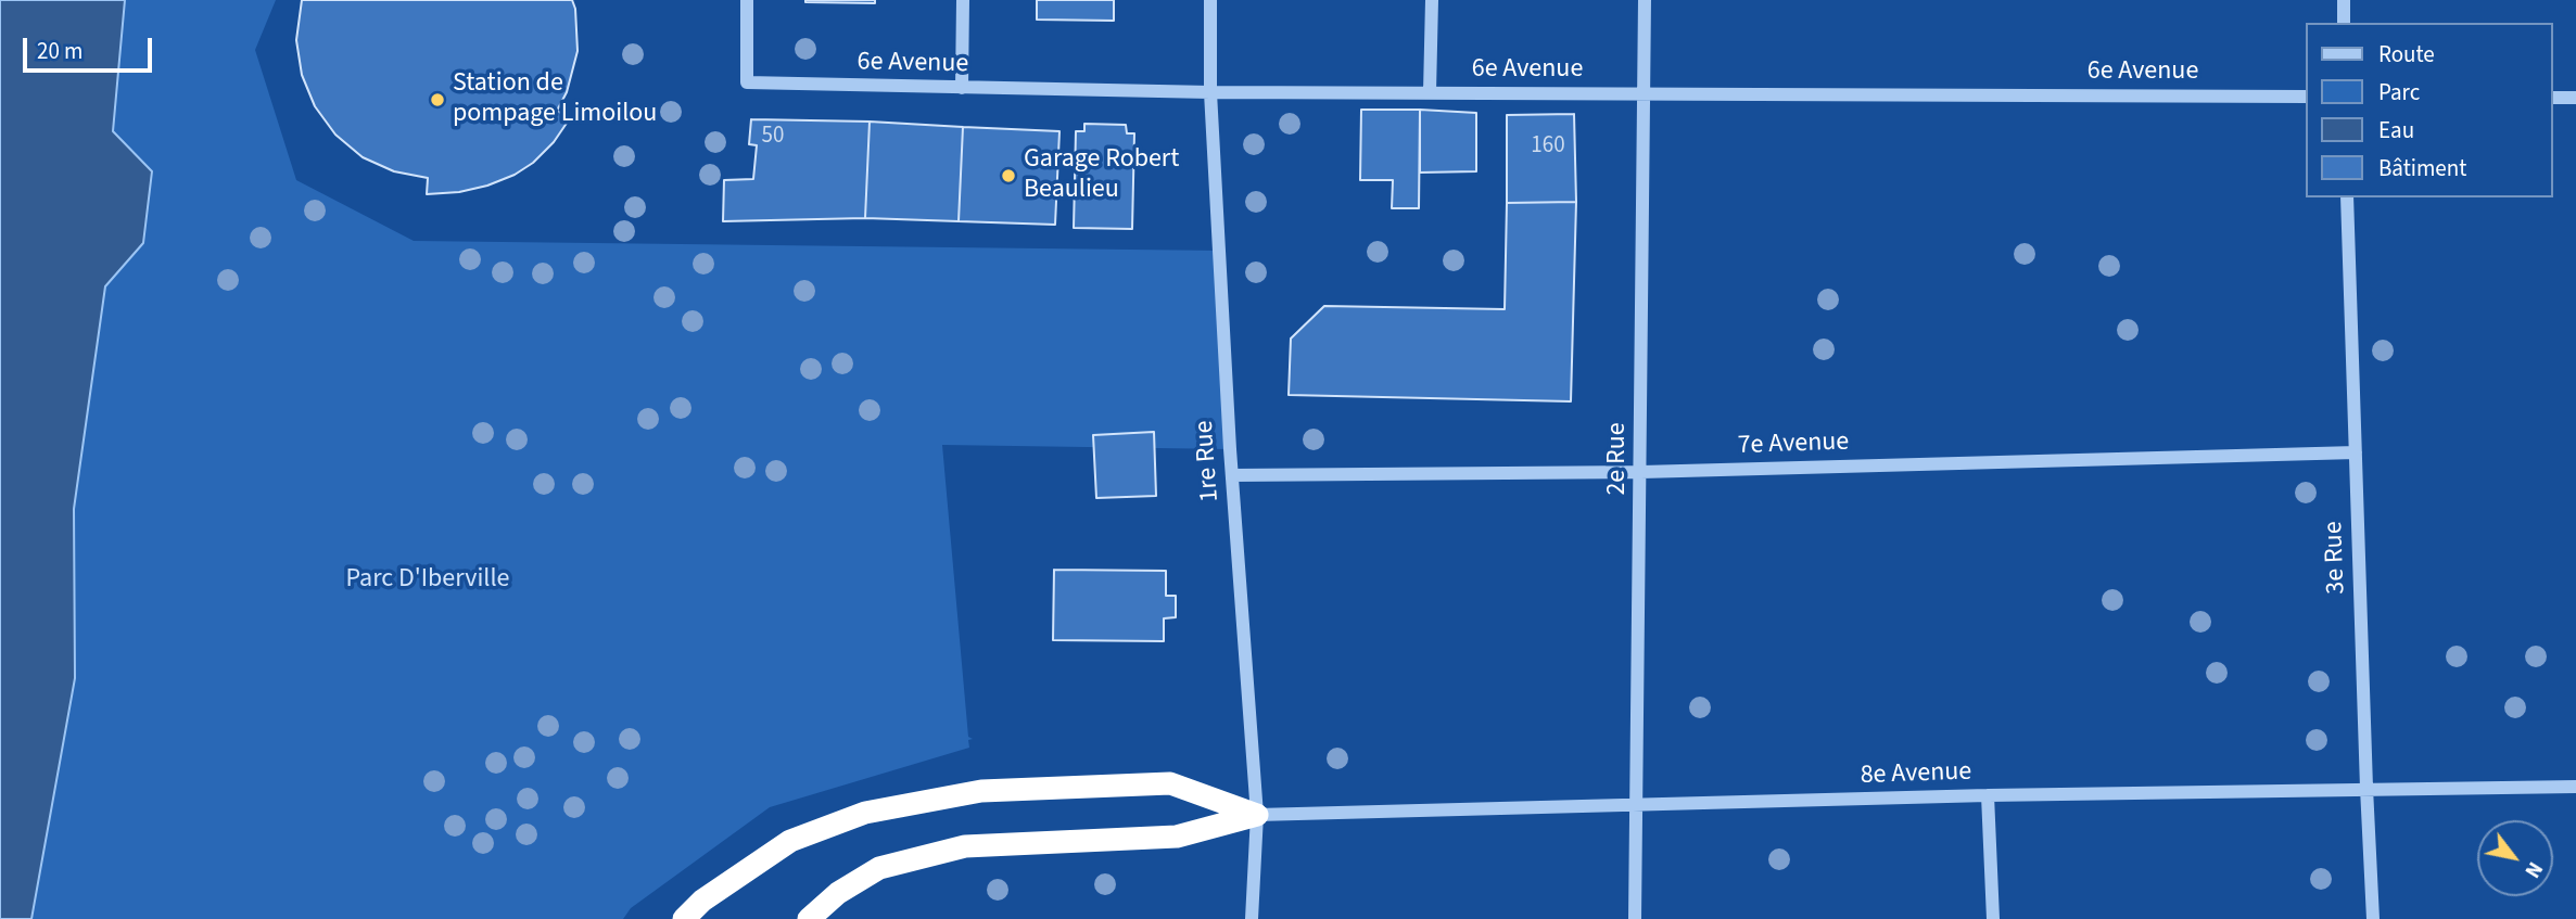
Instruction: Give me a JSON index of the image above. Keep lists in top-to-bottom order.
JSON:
{
  "streets": {
    "street": [
      "6e Avenue",
      "7e Avenue",
      "2e Rue",
      "1re Rue",
      "3e Rue",
      "8e Avenue"
    ]
  },
  "crossings": [
    ["6e Avenue", "2e Rue"],
    ["6e Avenue", "1re Rue"],
    ["7e Avenue", "2e Rue"],
    ["7e Avenue", "1re Rue"],
    ["7e Avenue", "3e Rue"],
    ["2e Rue", "8e Avenue"],
    ["1re Rue", "8e Avenue"],
    ["3e Rue", "8e Avenue"]
  ],
  "parks": ["Parc D'Iberville"],
  "places": ["Station de pompage Limoilou", "Garage Robert Beaulieu"],
  "house_numbers": ["50", "160"],
  "legend": [
    "Route",
    "Parc",
    "Eau",
    "Bâtiment"
  ],
  "scale_bar": "20 m",
  "north": "bottom right"
}
